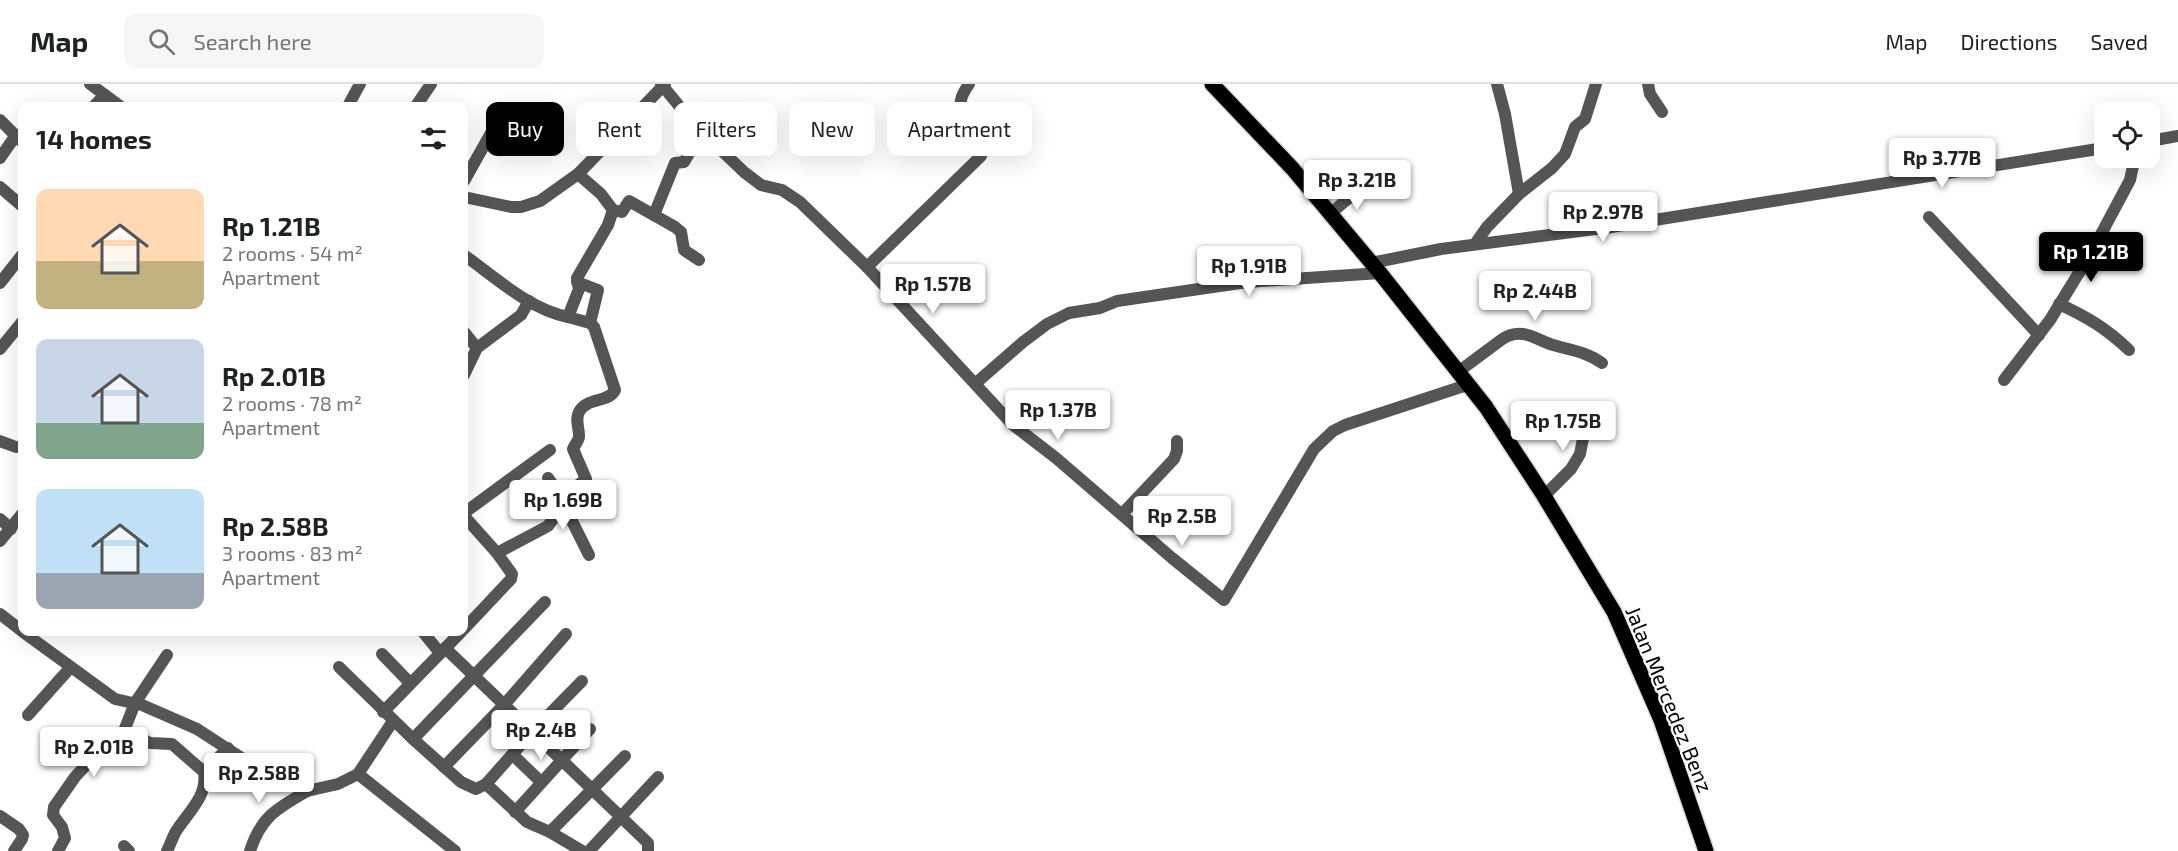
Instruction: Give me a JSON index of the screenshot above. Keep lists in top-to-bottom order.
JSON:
{
  "streets": {
    "main road": ["Jalan Mercedez Benz"]
  },
  "page": {
    "header": "Map",
    "search": "Search here",
    "nav": ["Map", "Directions", "Saved"],
    "chip": [
      "Buy",
      "Rent",
      "Filters",
      "New",
      "Apartment"
    ],
    "heading": "14 homes",
    "price": [
      "Rp 3.77B",
      "Rp 3.21B",
      "Rp 2.97B",
      "Rp 1.21B",
      "Rp 1.91B",
      "Rp 1.57B",
      "Rp 2.44B",
      "Rp 1.37B",
      "Rp 1.75B",
      "Rp 1.69B",
      "Rp 2.5B",
      "Rp 2.4B",
      "Rp 2.01B",
      "Rp 2.58B"
    ],
    "list": [
      {
        "name": "Rp 1.21B",
        "note": "2 rooms · 54 m² · Apartment"
      },
      {
        "name": "Rp 2.01B",
        "note": "2 rooms · 78 m² · Apartment"
      },
      {
        "name": "Rp 2.58B",
        "note": "3 rooms · 83 m² · Apartment"
      }
    ]
  }
}
